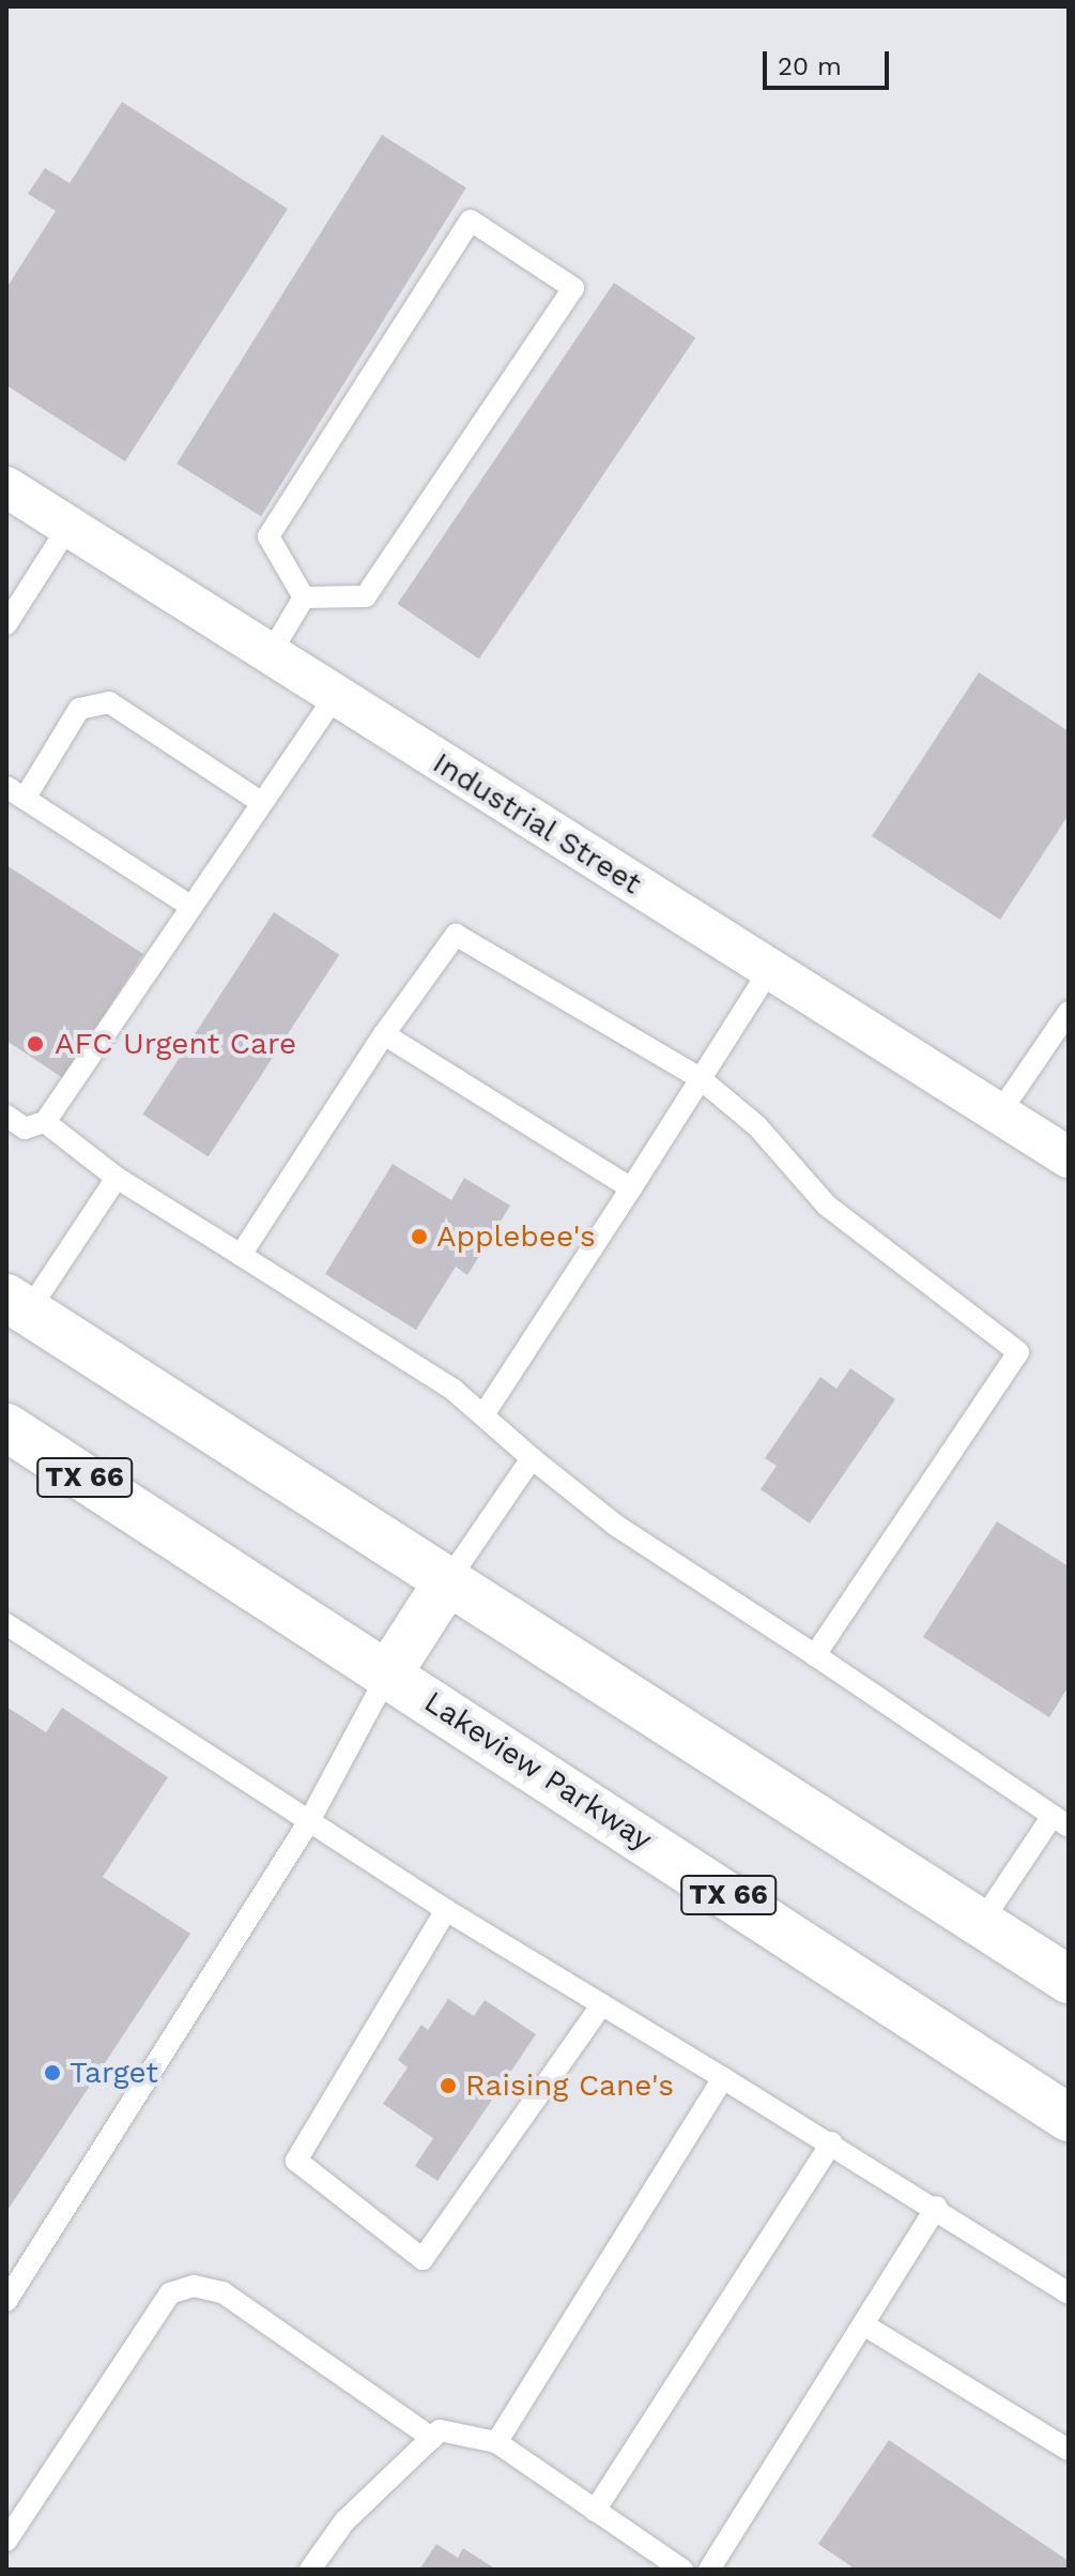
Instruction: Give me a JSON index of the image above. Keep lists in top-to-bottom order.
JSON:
{
  "streets": {
    "main road": ["TX 66", "Lakeview Parkway"],
    "street": ["Industrial Street"]
  },
  "places": [
    "AFC Urgent Care",
    "Applebee's",
    "Target",
    "Raising Cane's"
  ],
  "scale_bar": "20 m"
}
